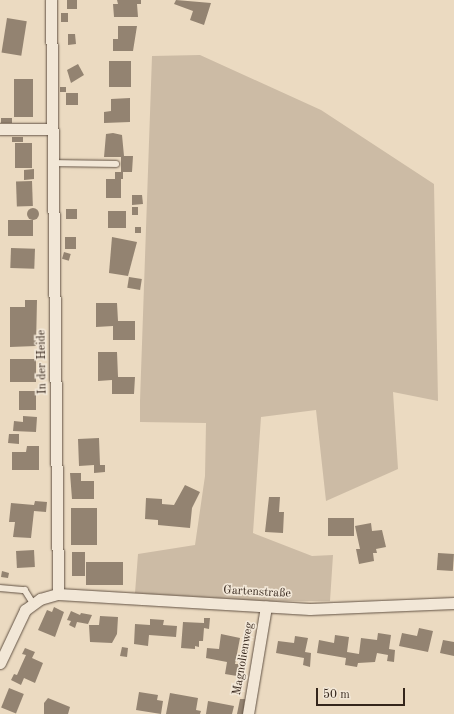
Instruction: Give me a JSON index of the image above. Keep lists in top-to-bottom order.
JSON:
{
  "streets": {
    "street": ["In der Heide", "Gartenstraße", "Magnolienweg"]
  },
  "crossings": [
    ["In der Heide", "Gartenstraße"],
    ["Gartenstraße", "Magnolienweg"]
  ],
  "scale_bar": "50 m"
}
